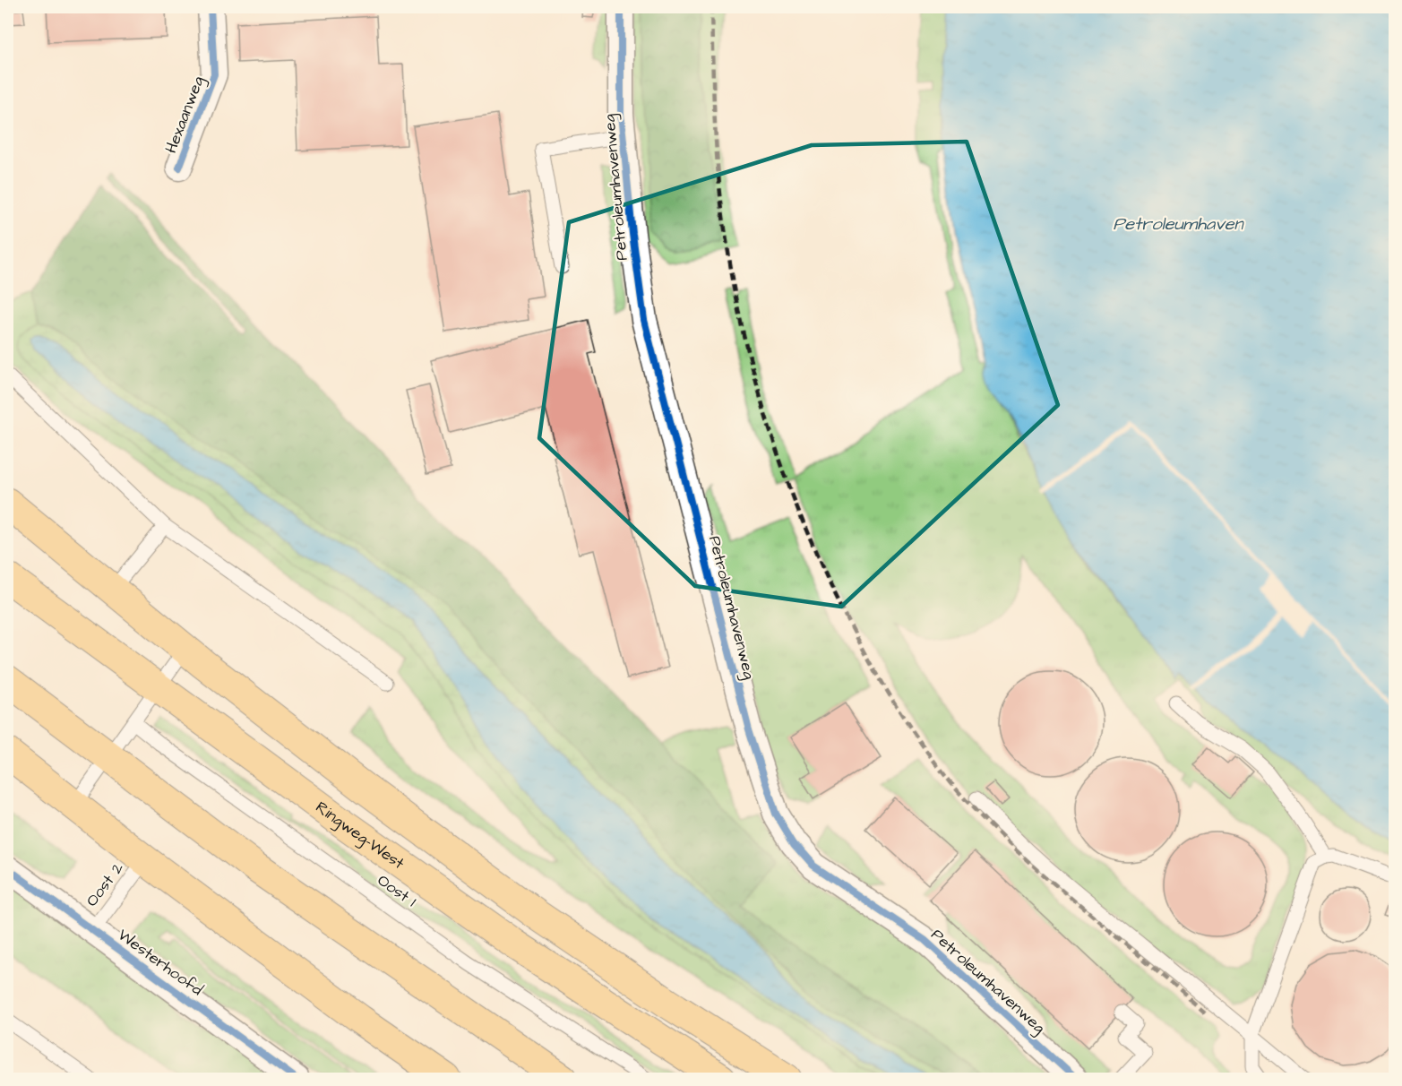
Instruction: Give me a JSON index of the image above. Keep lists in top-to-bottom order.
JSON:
{
  "streets": {
    "highway": ["Ringweg-West"],
    "street": ["Hexaanweg", "Petroleumhavenweg", "Westerhoofd"],
    "lane": ["Oost 2", "Oost 1"]
  },
  "crossings": [
    ["Oost 2", "Westerhoofd"]
  ],
  "water": ["Petroleumhaven"]
}
